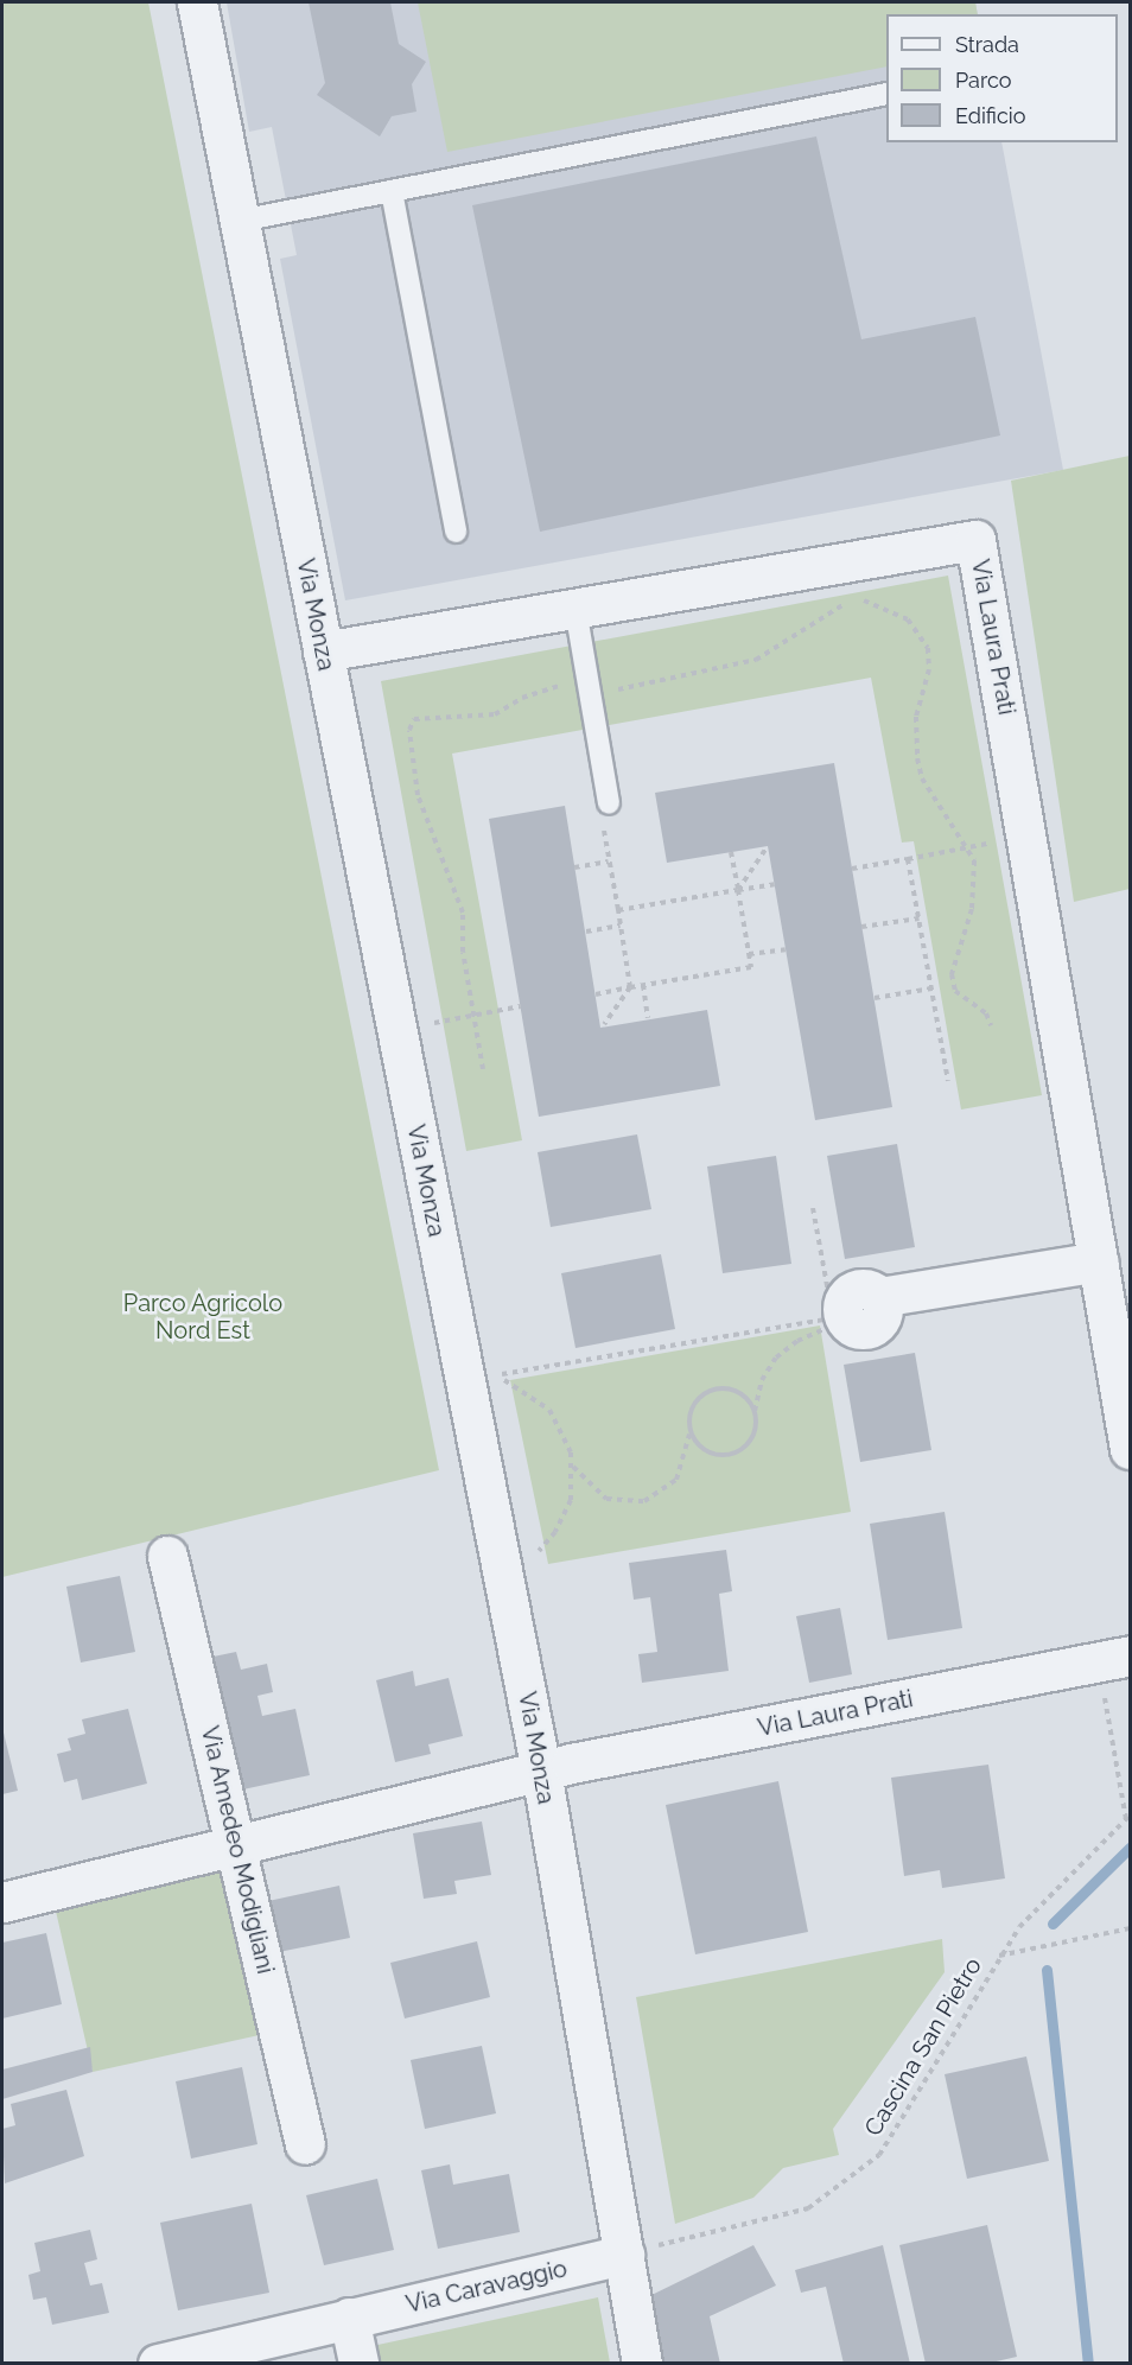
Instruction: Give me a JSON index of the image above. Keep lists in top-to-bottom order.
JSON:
{
  "streets": {
    "street": [
      "Via Monza",
      "Via Laura Prati",
      "Via Amedeo Modigliani",
      "Via Caravaggio"
    ],
    "path": ["Cascina San Pietro"]
  },
  "crossings": [
    ["Via Monza", "Via Laura Prati"],
    ["Via Monza", "Cascina San Pietro"],
    ["Via Monza", "Via Caravaggio"],
    ["Via Laura Prati", "Via Amedeo Modigliani"],
    ["Cascina San Pietro", "Via Caravaggio"]
  ],
  "parks": ["Parco Agricolo Nord Est"],
  "legend": ["Strada", "Parco", "Edificio"]
}
